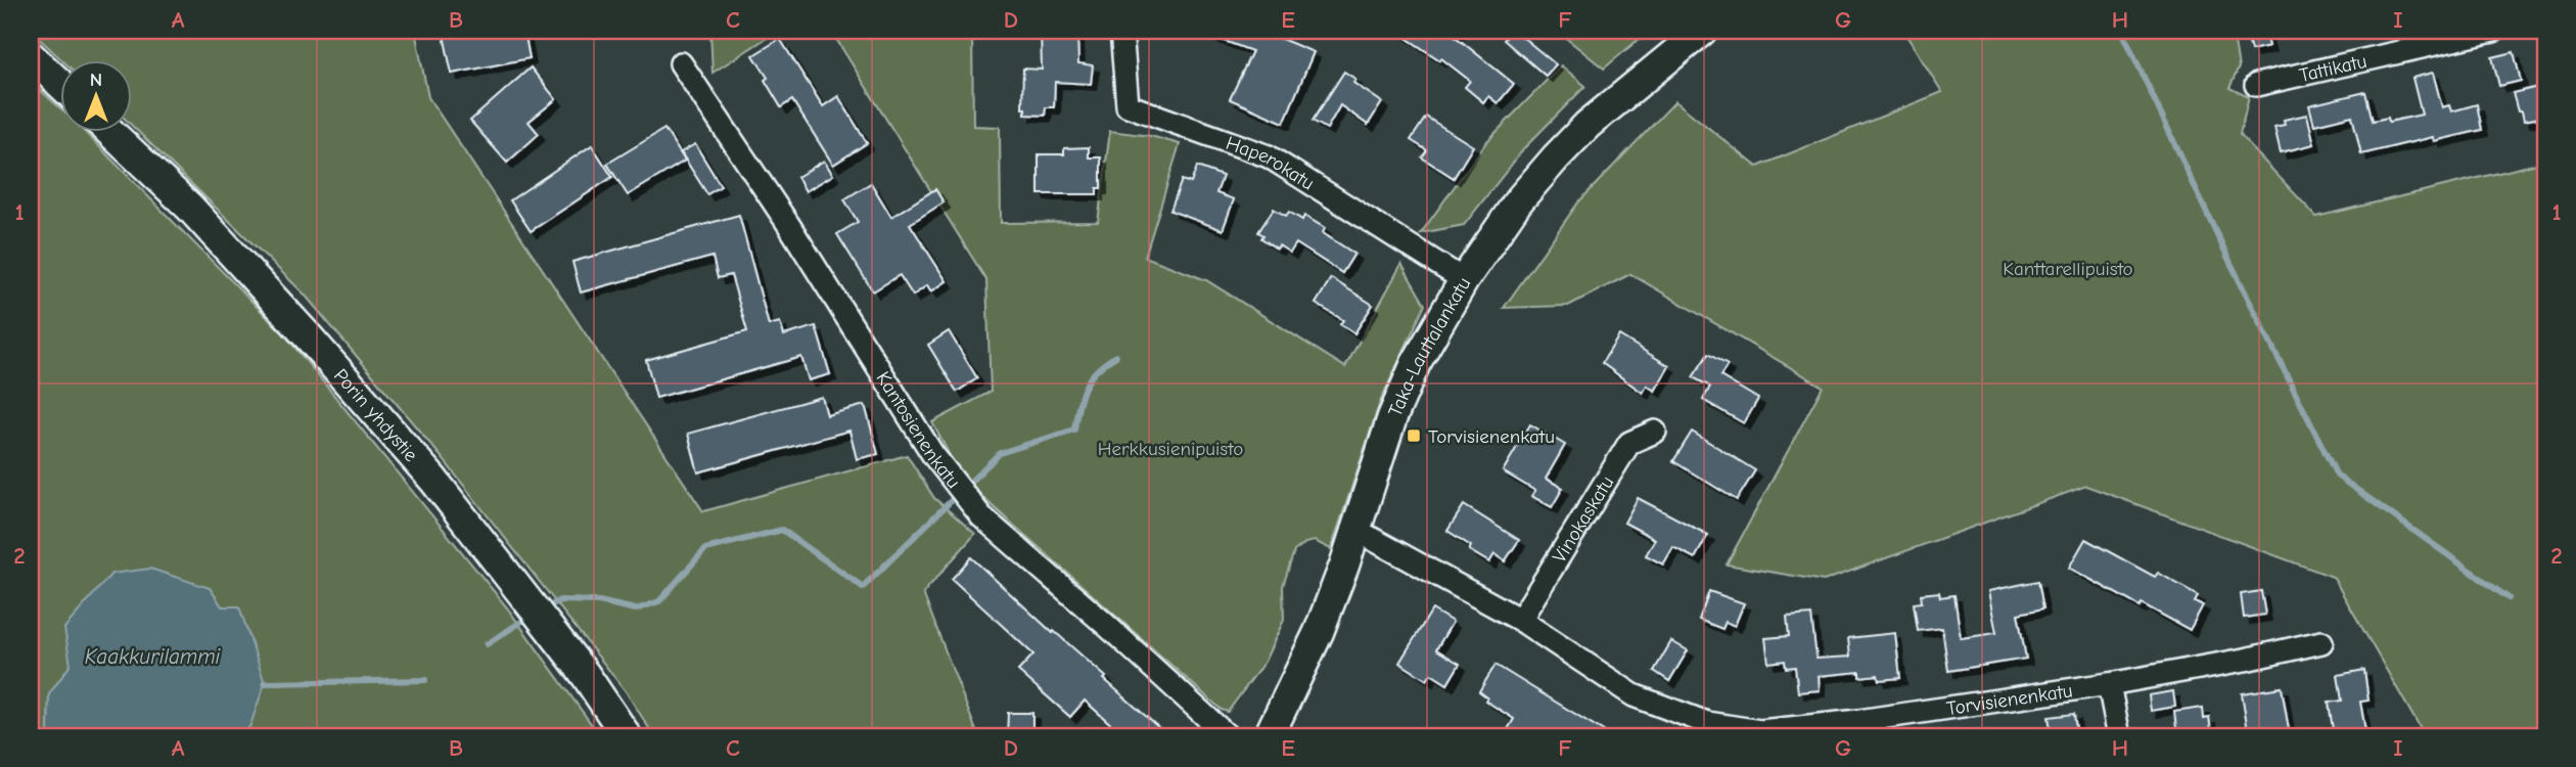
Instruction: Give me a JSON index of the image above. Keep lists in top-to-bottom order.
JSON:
{
  "streets": {
    "main road": ["Taka-Lauttalankatu", "Porin yhdystie"],
    "street": [
      "Tattikatu",
      "Haperokatu",
      "Kantosienenkatu",
      "Vinokaskatu",
      "Torvisienenkatu"
    ]
  },
  "crossings": [
    ["Haperokatu", "Taka-Lauttalankatu"],
    ["Taka-Lauttalankatu", "Torvisienenkatu"],
    ["Vinokaskatu", "Torvisienenkatu"]
  ],
  "water": ["Kaakkurilammi"],
  "parks": ["Kanttarellipuisto", "Herkkusienipuisto"],
  "places": {
    "transit": ["Torvisienenkatu"]
  },
  "north": "top",
  "grid": {
    "columns": [
      "A",
      "B",
      "C",
      "D",
      "E",
      "F",
      "G",
      "H",
      "I"
    ],
    "rows": ["1", "2"]
  }
}
